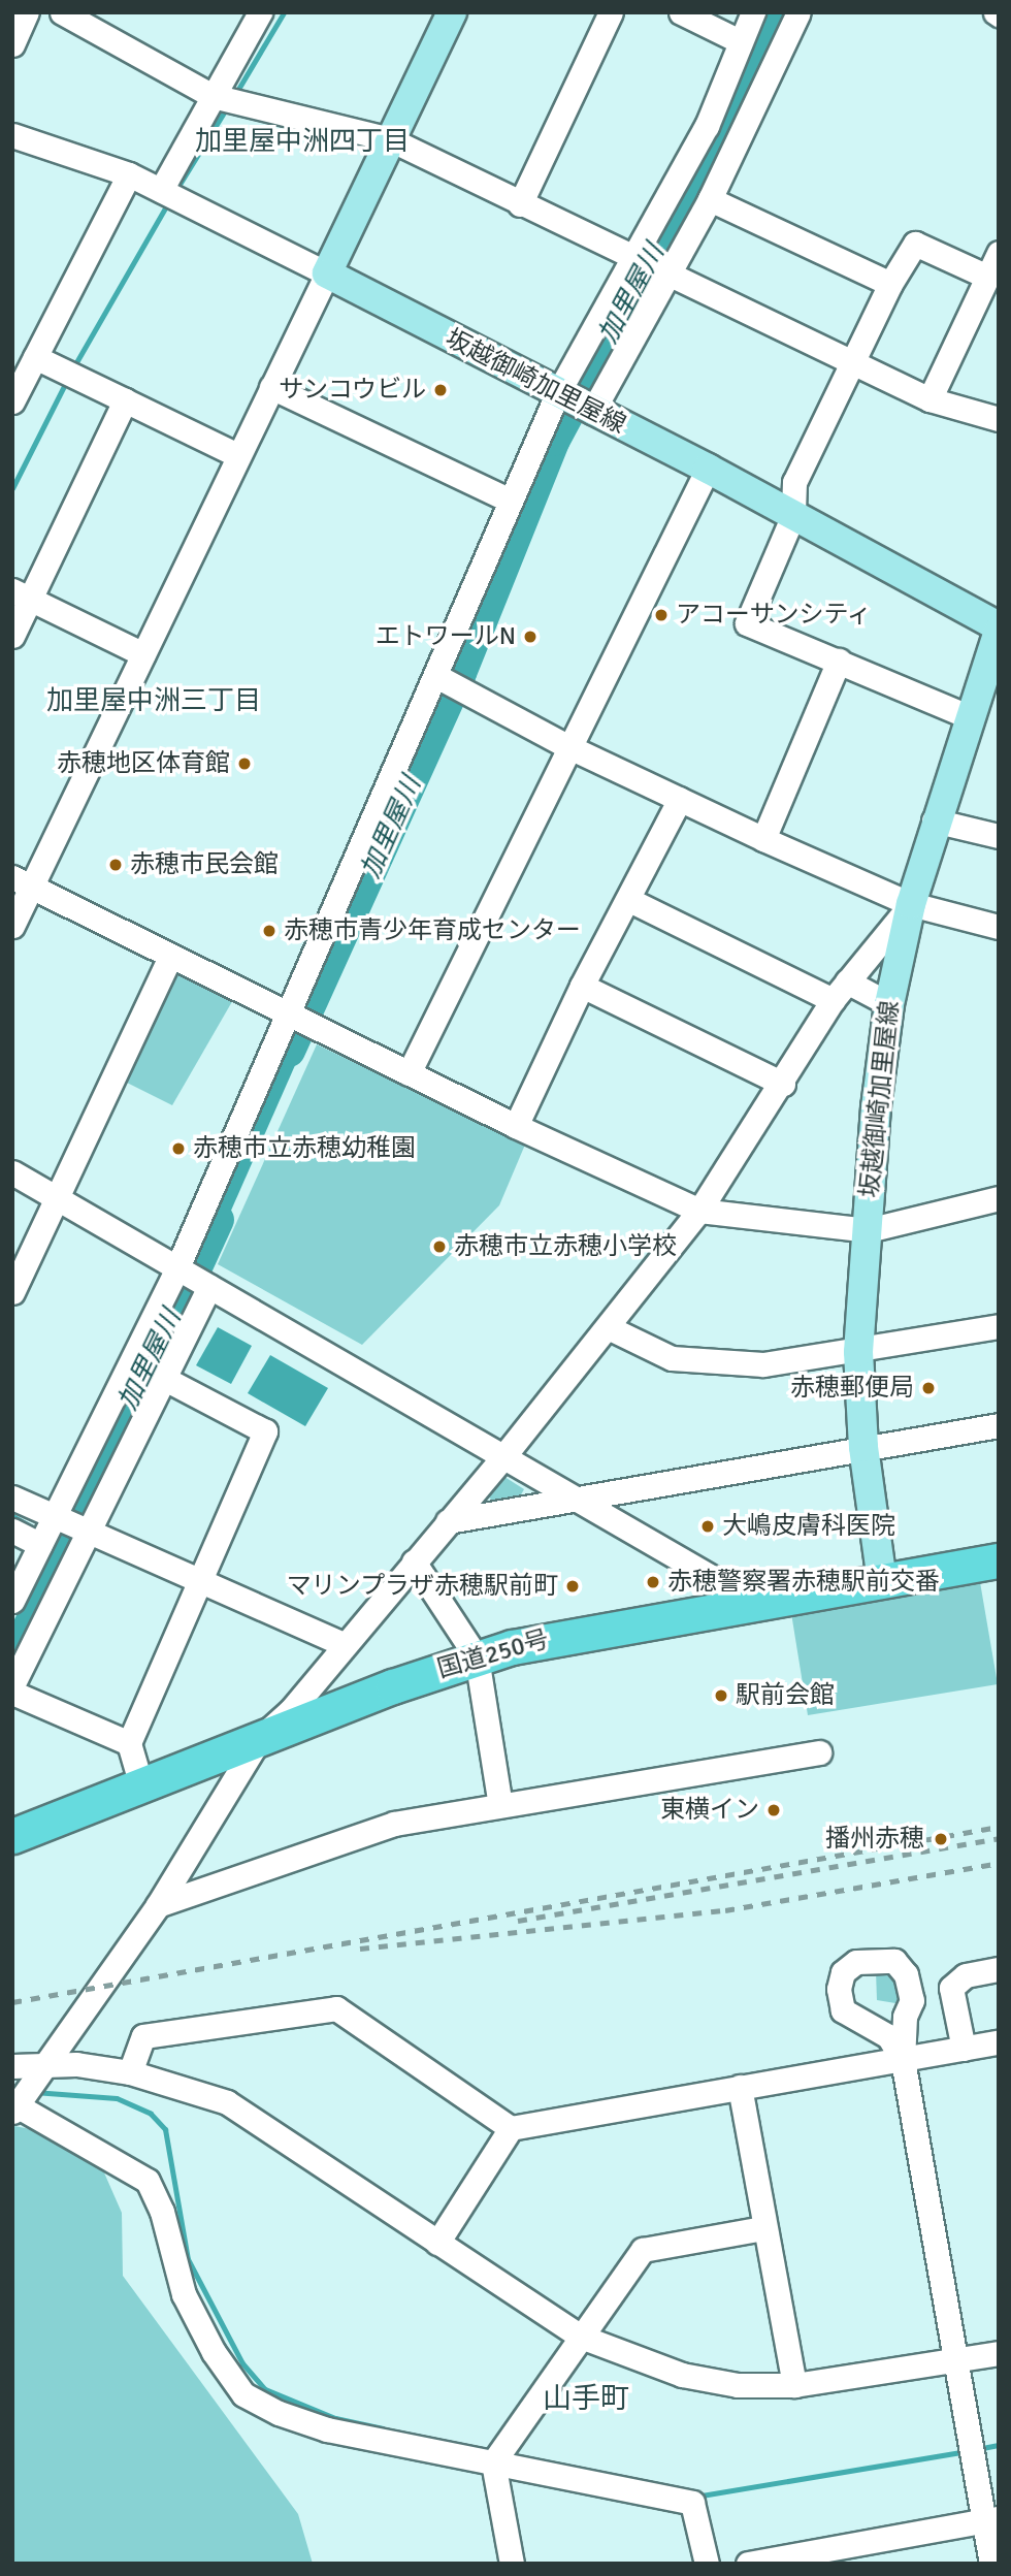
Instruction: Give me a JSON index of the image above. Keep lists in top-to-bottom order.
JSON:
{
  "streets": {
    "highway": ["国道250号"],
    "main road": ["坂越御崎加里屋線"]
  },
  "crossings": [
    ["坂越御崎加里屋線", "国道250号"]
  ],
  "districts": ["加里屋中洲四丁目", "加里屋中洲三丁目", "山手町"],
  "water": ["加里屋川"],
  "places": [
    "サンコウビル",
    "アコーサンシティ",
    "エトワールN",
    "赤穂地区体育館",
    "赤穂市民会館",
    "赤穂市青少年育成センター",
    "赤穂市立赤穂幼稚園",
    "赤穂市立赤穂小学校",
    "赤穂郵便局",
    "大嶋皮膚科医院",
    "赤穂警察署赤穂駅前交番",
    "マリンプラザ赤穂駅前町",
    "駅前会館",
    "東横イン",
    "播州赤穂"
  ]
}
